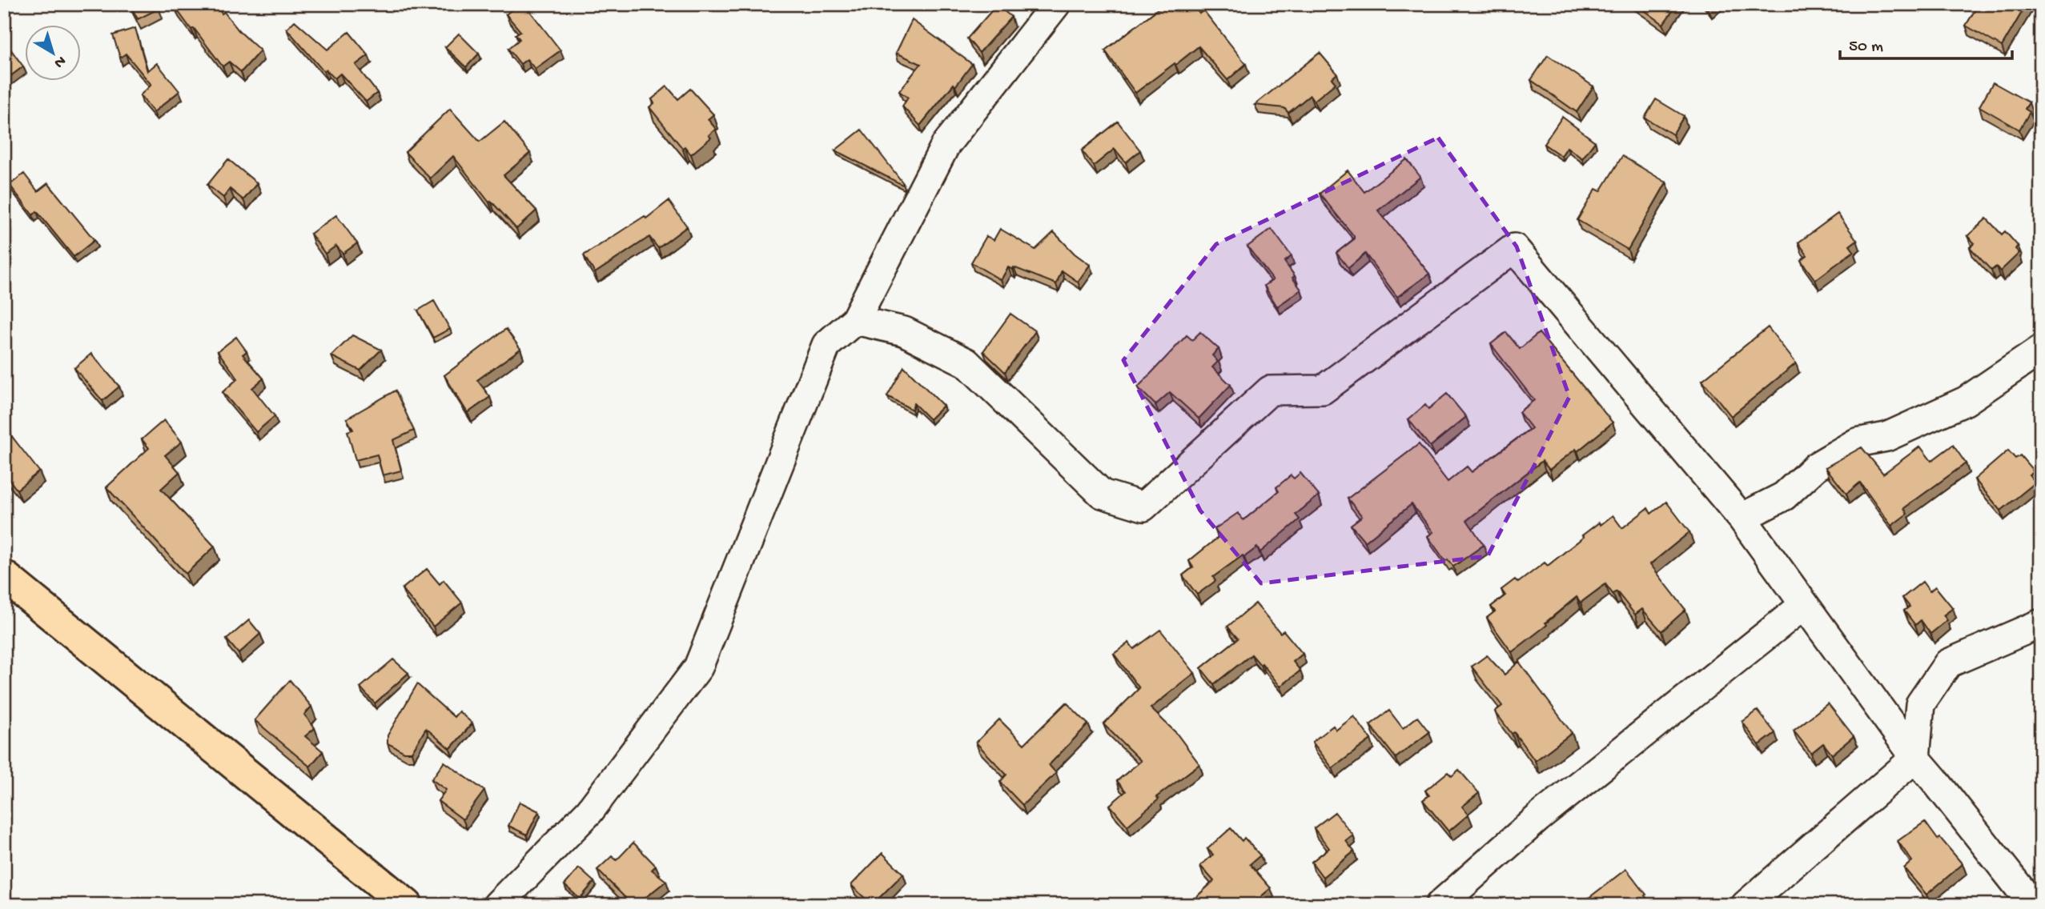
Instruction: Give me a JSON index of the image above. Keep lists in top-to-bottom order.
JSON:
{
  "scale_bar": "50 m",
  "north": "bottom right"
}
